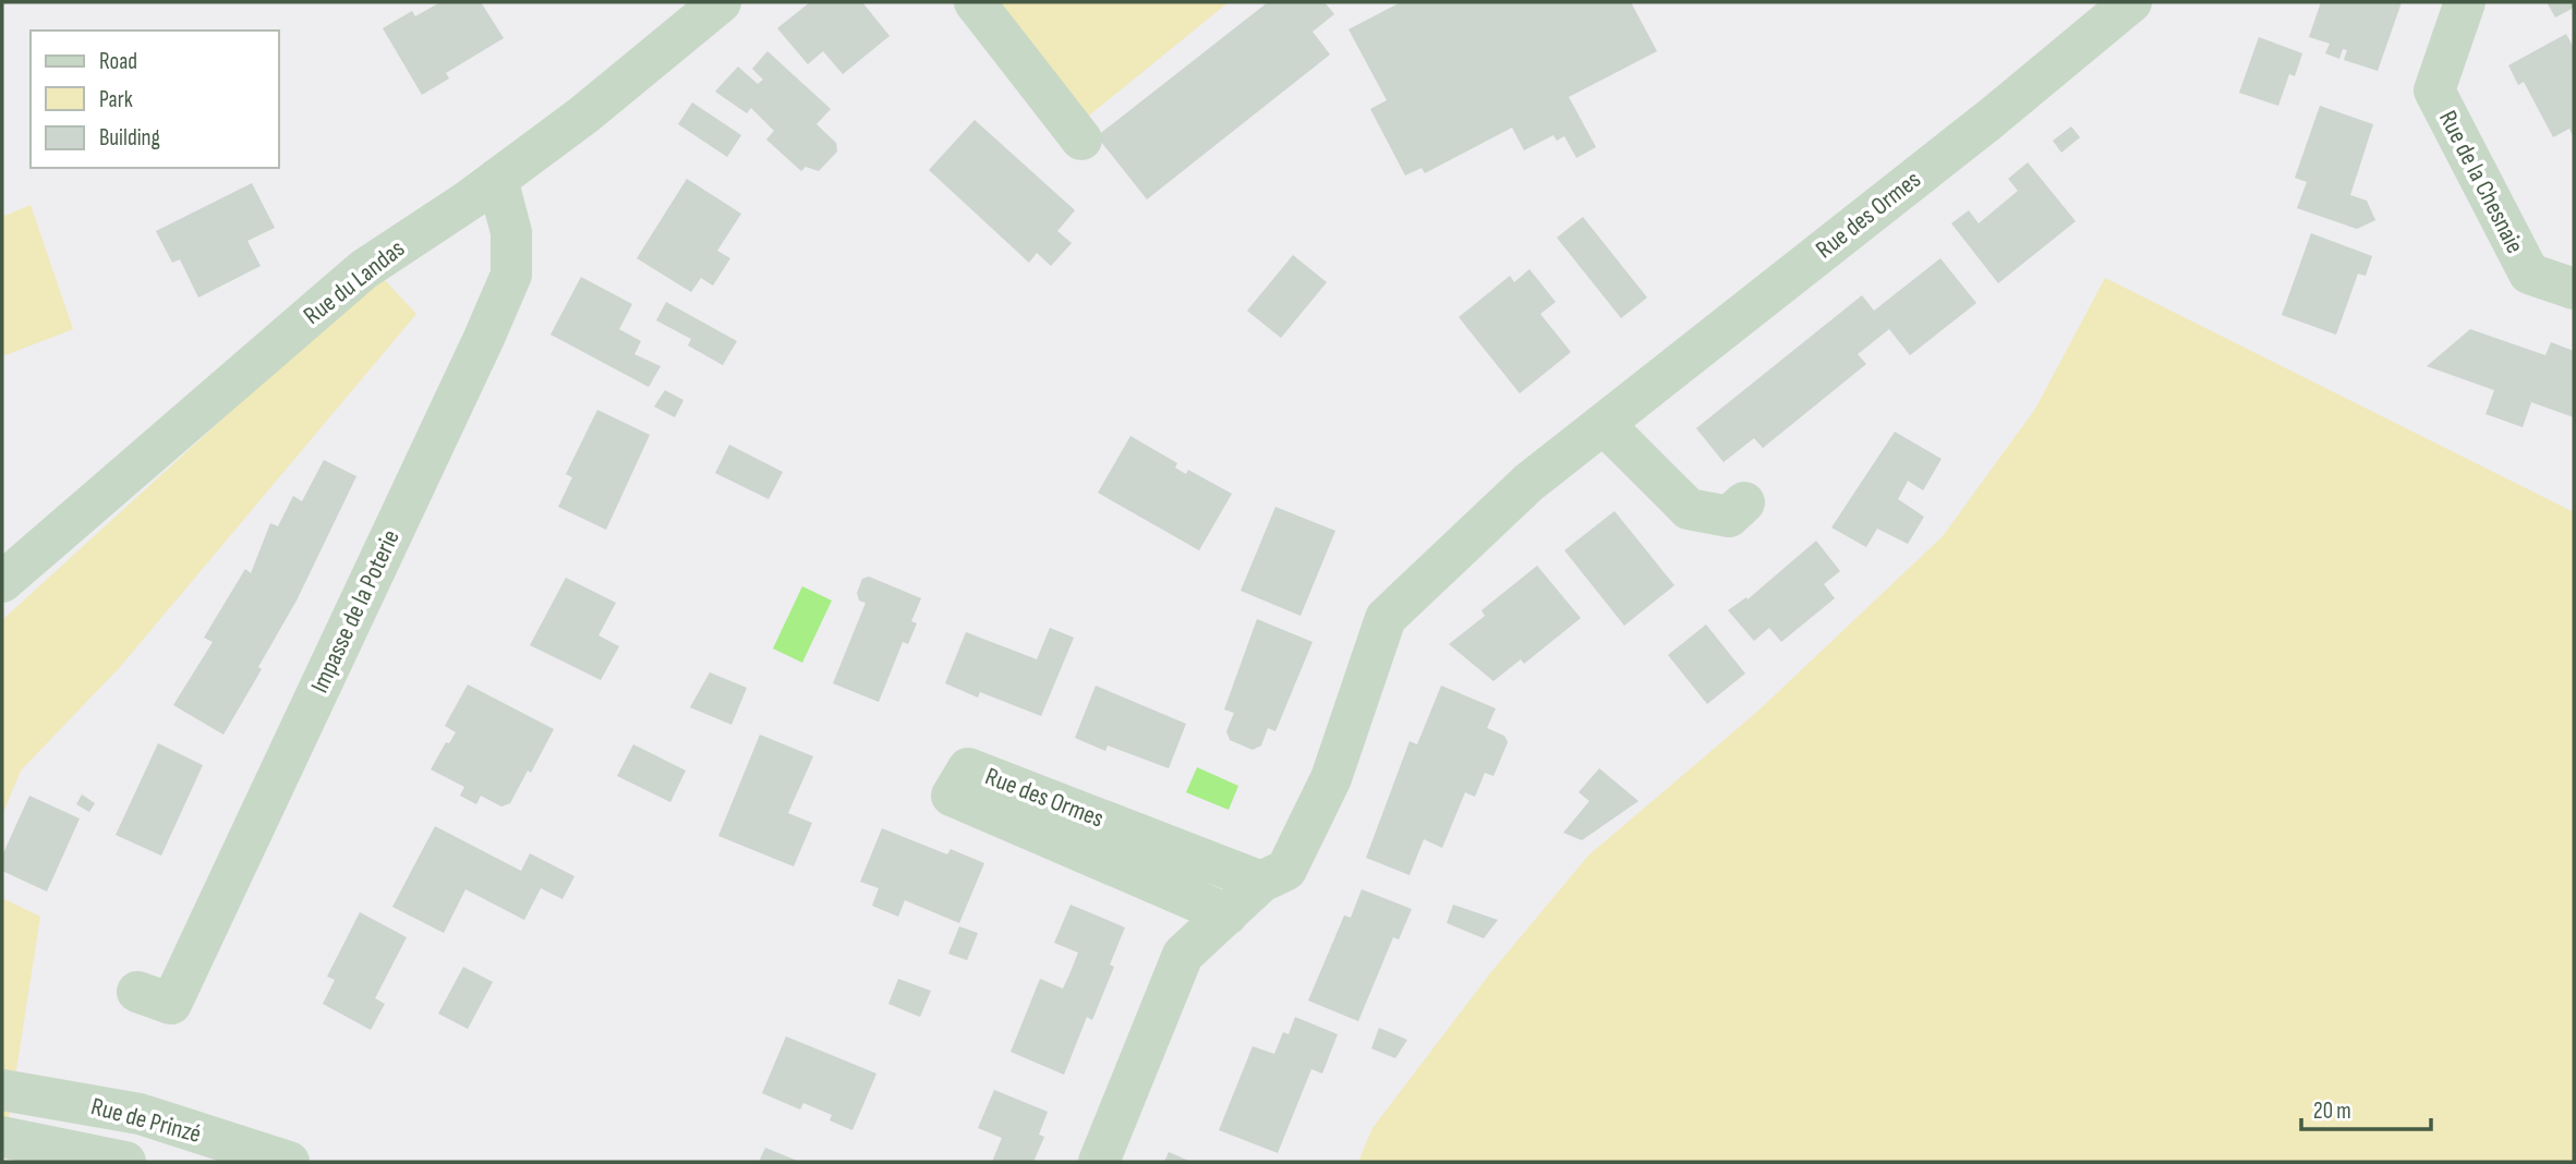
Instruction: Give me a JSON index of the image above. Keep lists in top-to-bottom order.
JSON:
{
  "streets": {
    "street": [
      "Rue de la Chesnaie",
      "Rue des Ormes",
      "Rue du Landas",
      "Impasse de la Poterie",
      "Rue de Prinzé"
    ]
  },
  "crossings": [
    ["Rue du Landas", "Impasse de la Poterie"]
  ],
  "legend": ["Road", "Park", "Building"],
  "scale_bar": "20 m"
}
